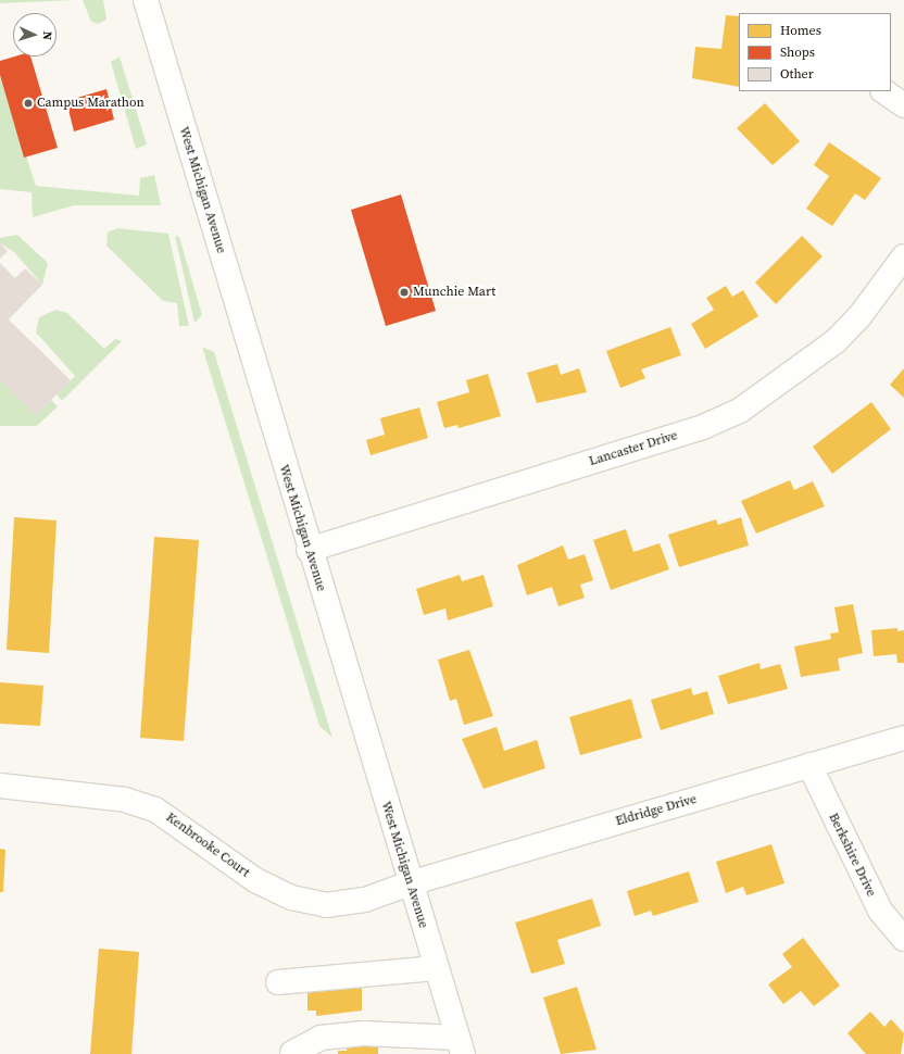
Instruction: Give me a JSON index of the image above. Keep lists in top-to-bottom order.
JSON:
{
  "streets": {
    "street": [
      "West Michigan Avenue",
      "Lancaster Drive",
      "Eldridge Drive",
      "Kenbrooke Court",
      "Berkshire Drive"
    ]
  },
  "crossings": [
    ["West Michigan Avenue", "Lancaster Drive"],
    ["West Michigan Avenue", "Eldridge Drive"],
    ["West Michigan Avenue", "Kenbrooke Court"],
    ["Eldridge Drive", "Kenbrooke Court"],
    ["Eldridge Drive", "Berkshire Drive"]
  ],
  "places": ["Campus Marathon", "Munchie Mart"],
  "legend": ["Homes", "Shops", "Other"],
  "north": "right"
}
